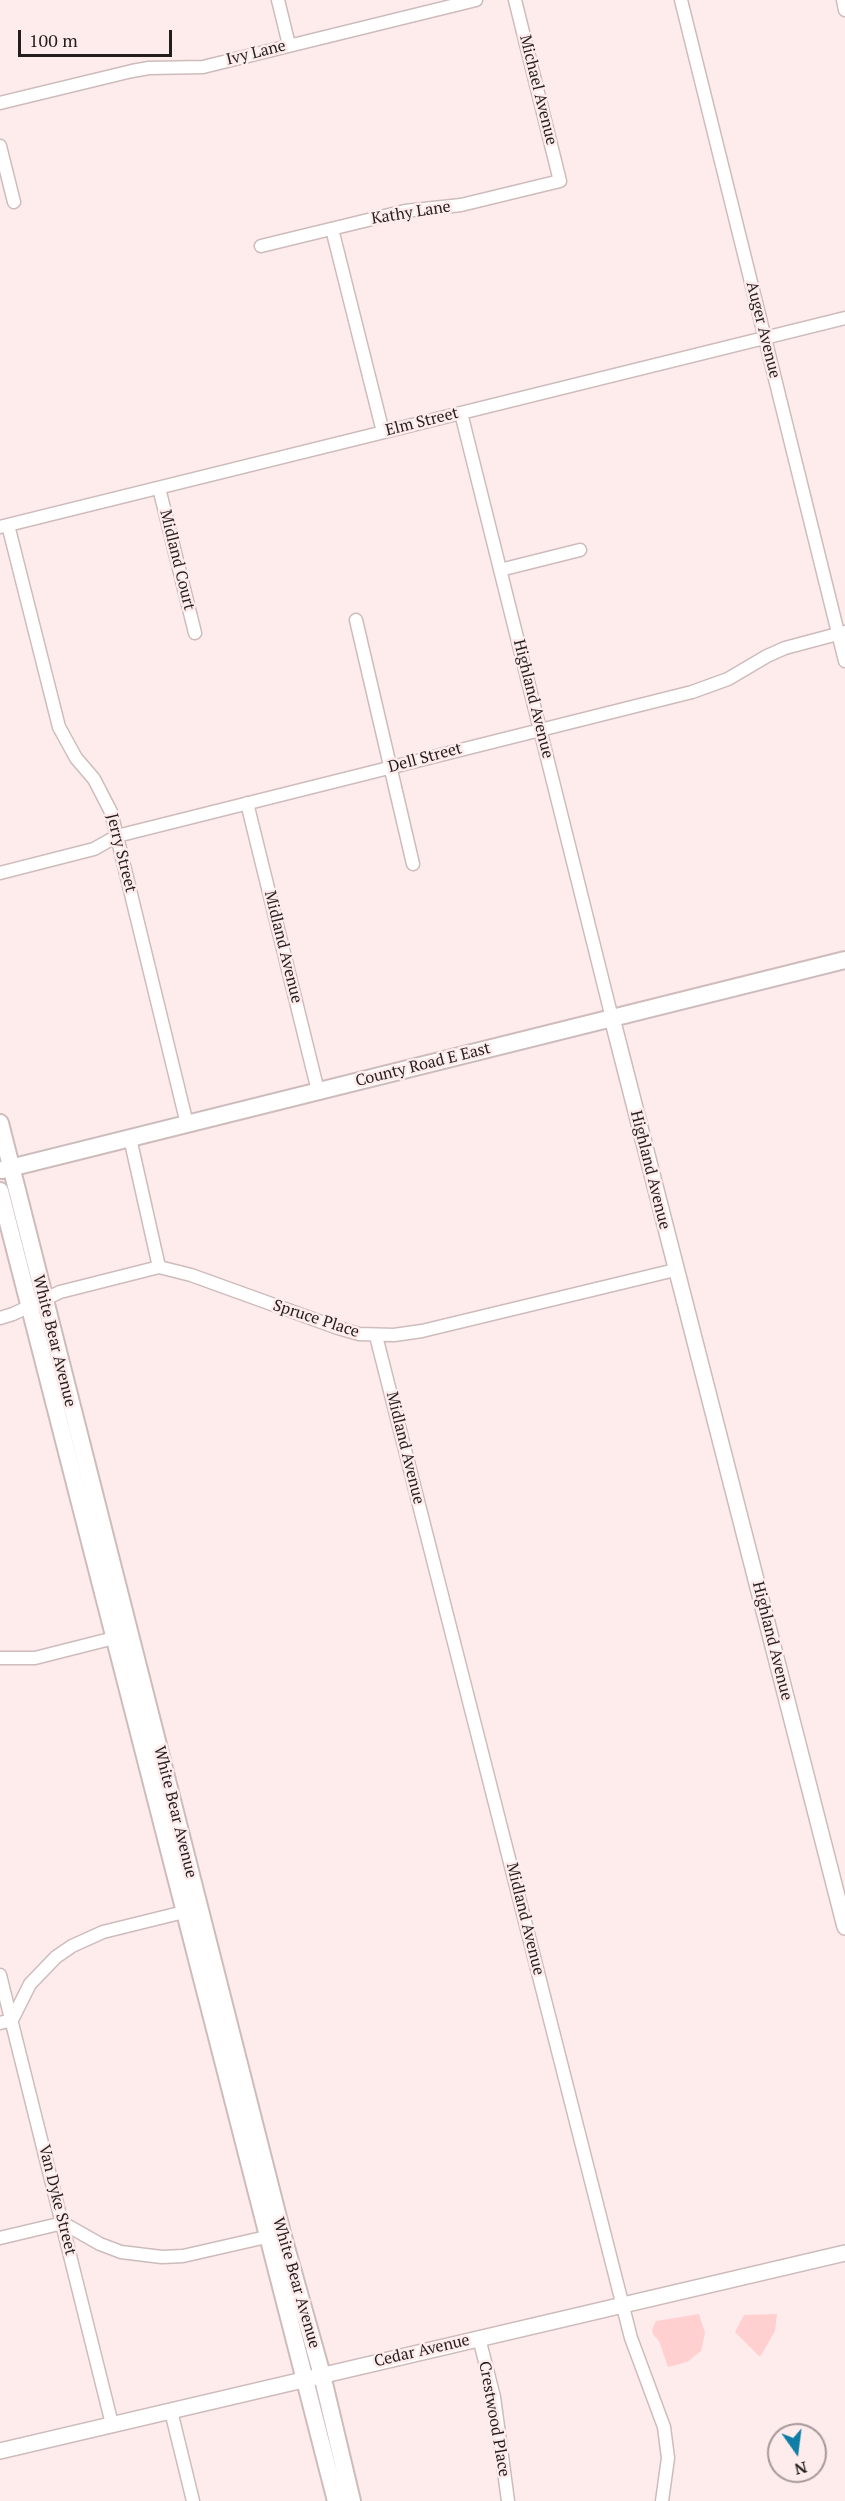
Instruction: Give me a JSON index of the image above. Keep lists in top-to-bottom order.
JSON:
{
  "streets": {
    "main road": ["County Road E East", "White Bear Avenue"],
    "street": [
      "Ivy Lane",
      "Michael Avenue",
      "Kathy Lane",
      "Auger Avenue",
      "Elm Street",
      "Midland Court",
      "Highland Avenue",
      "Dell Street",
      "Jerry Street",
      "Midland Avenue",
      "Spruce Place",
      "Van Dyke Street",
      "Cedar Avenue",
      "Crestwood Place"
    ]
  },
  "crossings": [
    ["Michael Avenue", "Kathy Lane"],
    ["Auger Avenue", "Elm Street"],
    ["Auger Avenue", "Dell Street"],
    ["Elm Street", "Midland Court"],
    ["Elm Street", "Highland Avenue"],
    ["Elm Street", "Jerry Street"],
    ["Highland Avenue", "Dell Street"],
    ["Highland Avenue", "County Road E East"],
    ["Highland Avenue", "Spruce Place"],
    ["Dell Street", "Jerry Street"],
    ["Dell Street", "Midland Avenue"],
    ["Jerry Street", "County Road E East"],
    ["Midland Avenue", "County Road E East"],
    ["Midland Avenue", "Spruce Place"],
    ["Midland Avenue", "Cedar Avenue"],
    ["County Road E East", "White Bear Avenue"],
    ["Spruce Place", "White Bear Avenue"],
    ["White Bear Avenue", "Cedar Avenue"],
    ["Van Dyke Street", "Cedar Avenue"],
    ["Cedar Avenue", "Crestwood Place"]
  ],
  "scale_bar": "100 m",
  "north": "bottom"
}
